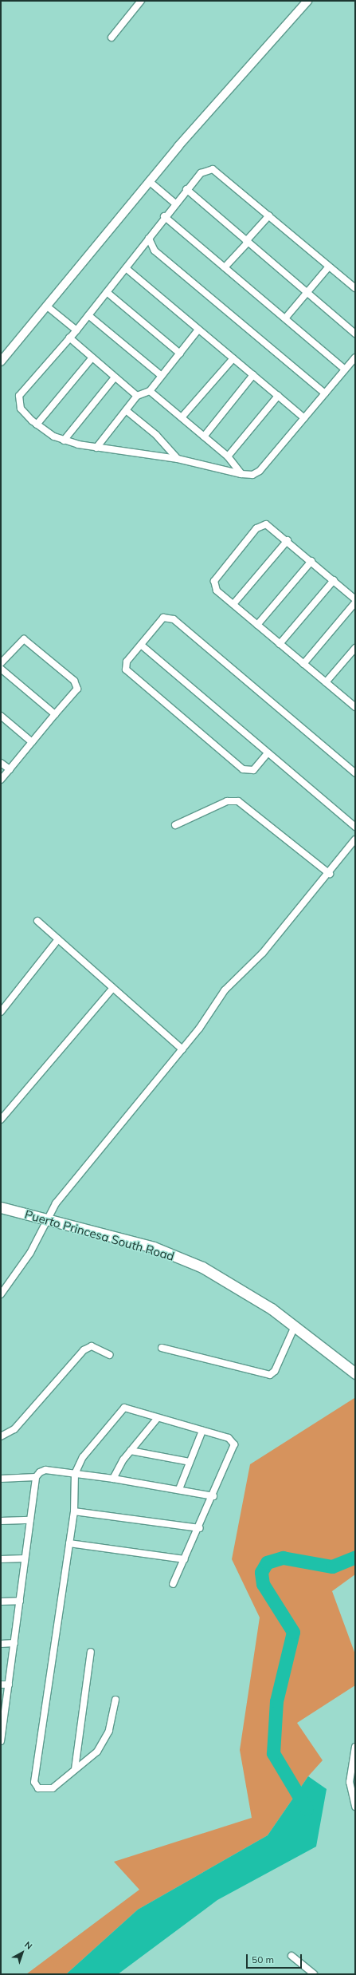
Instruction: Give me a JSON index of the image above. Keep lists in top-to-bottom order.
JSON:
{
  "streets": {
    "main road": ["Puerto Princesa South Road"]
  },
  "scale_bar": "50 m",
  "north": "top right"
}
